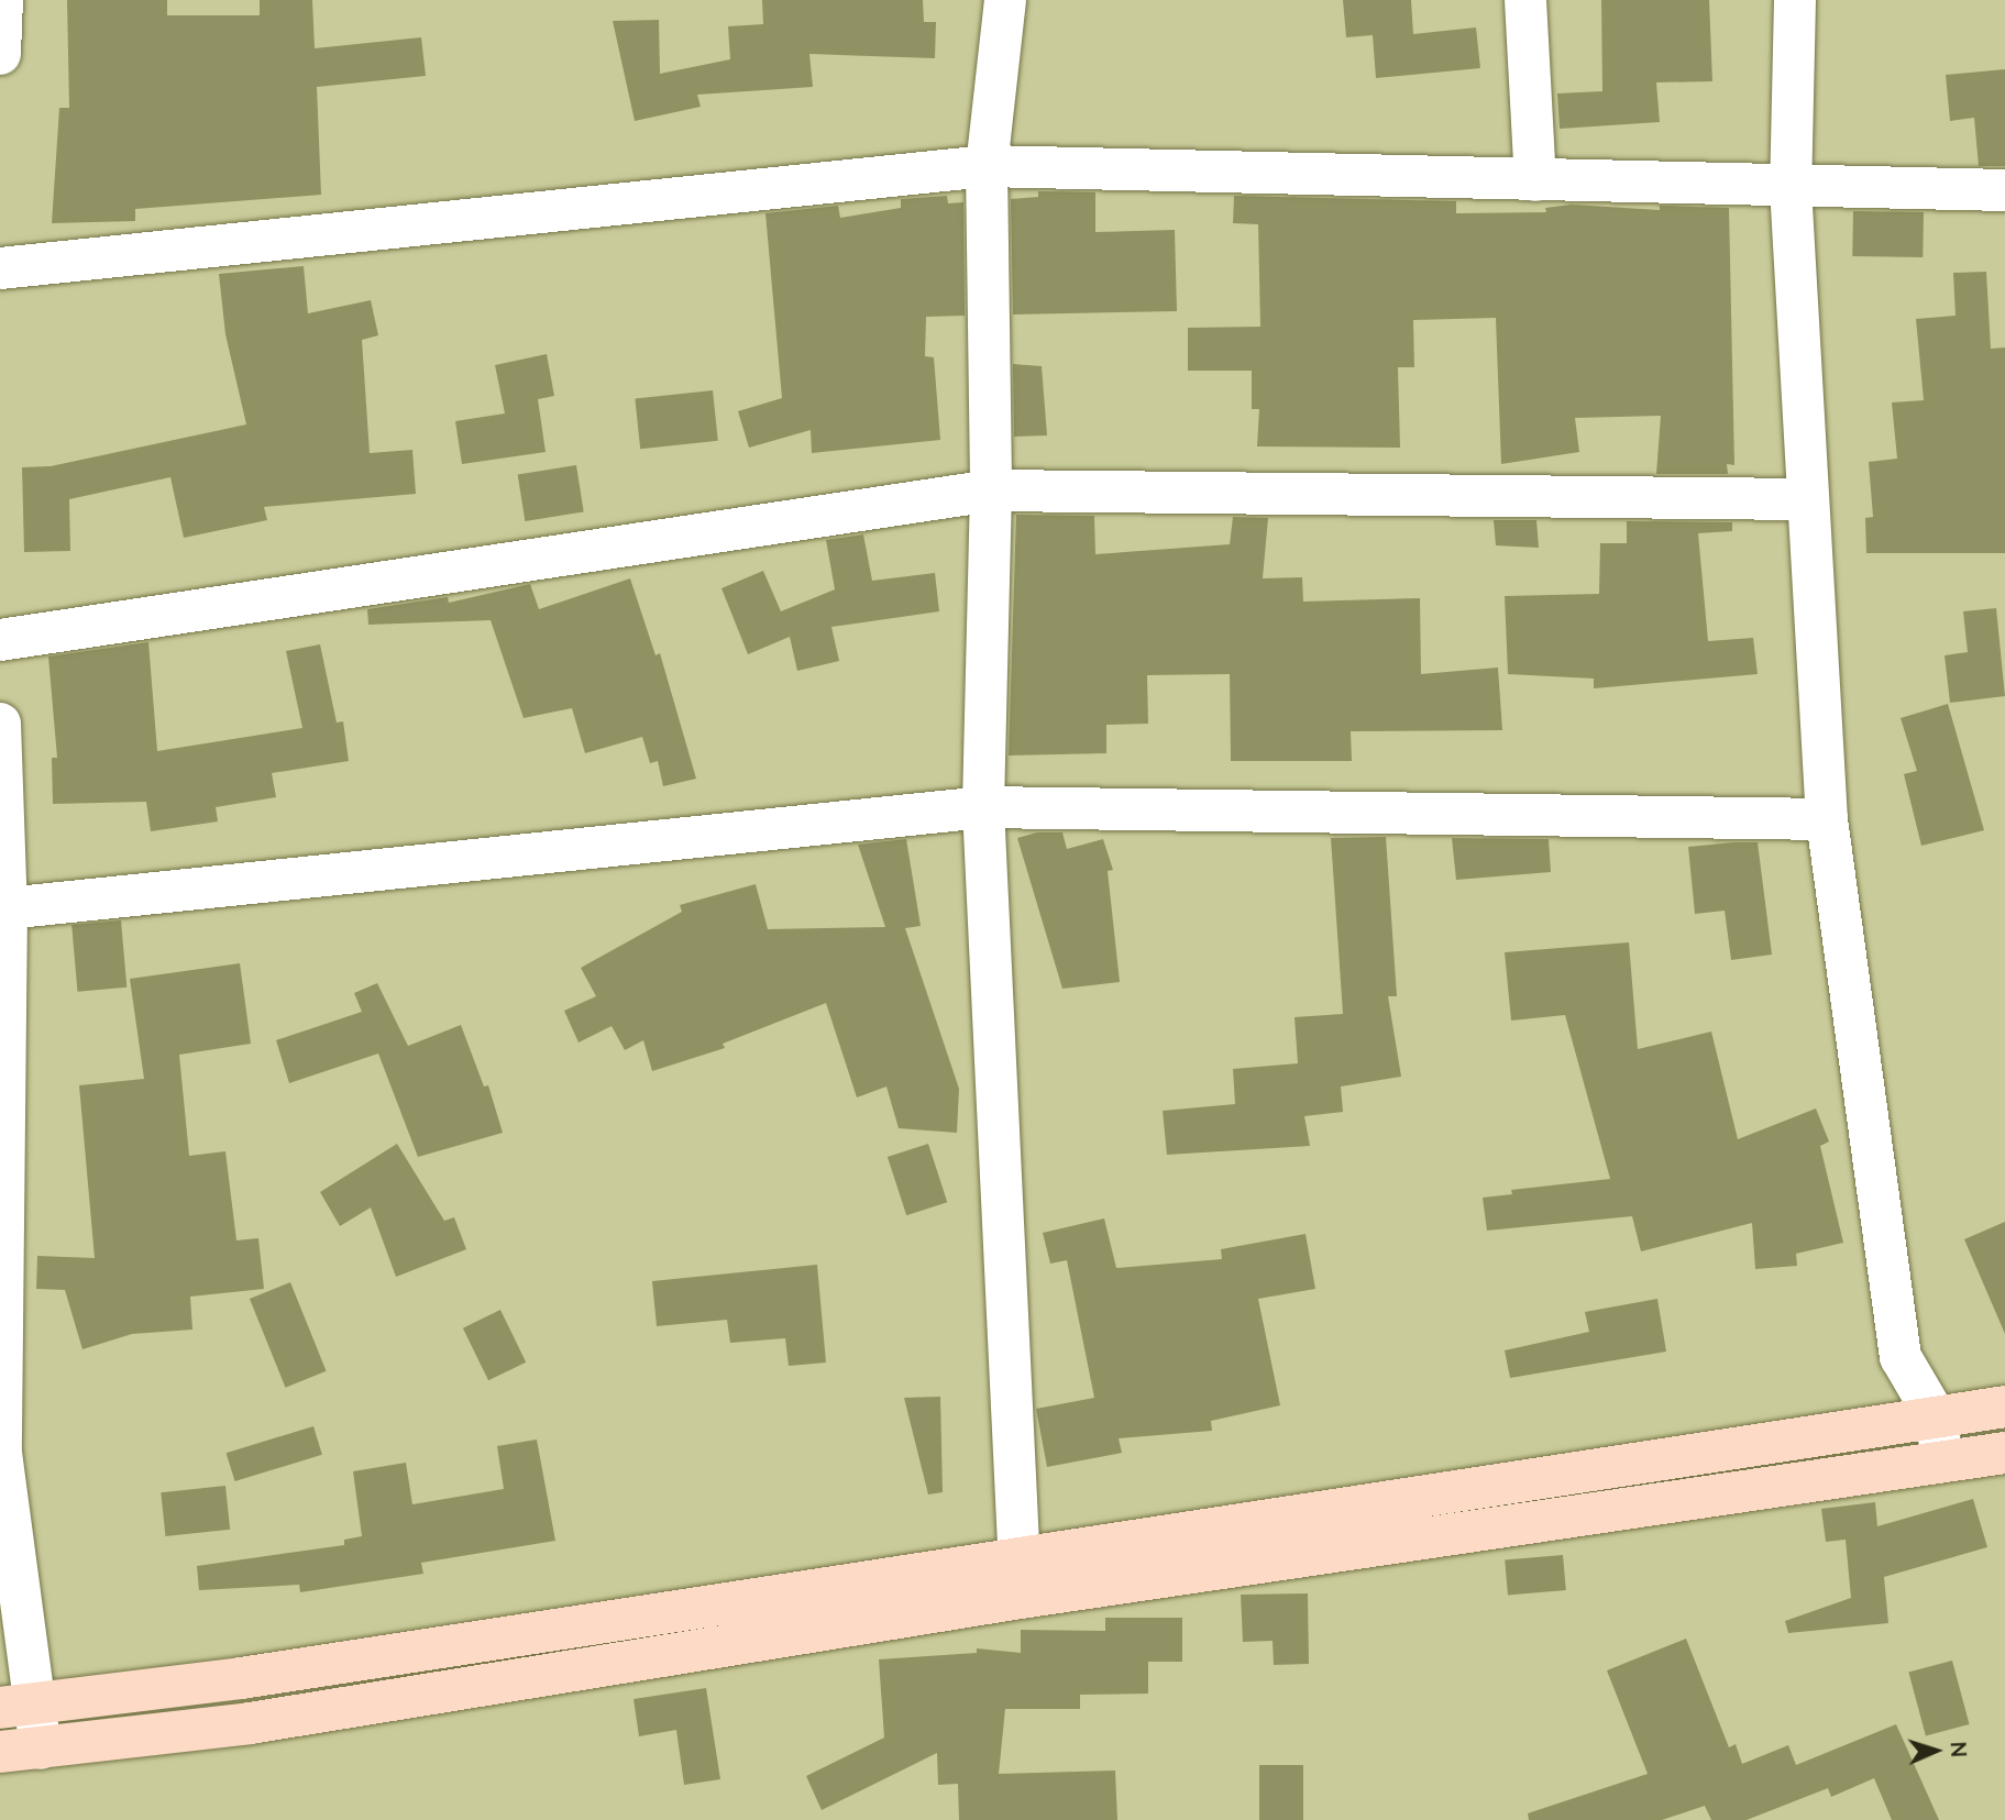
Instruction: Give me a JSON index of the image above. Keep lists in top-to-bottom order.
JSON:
{
  "north": "right"
}
